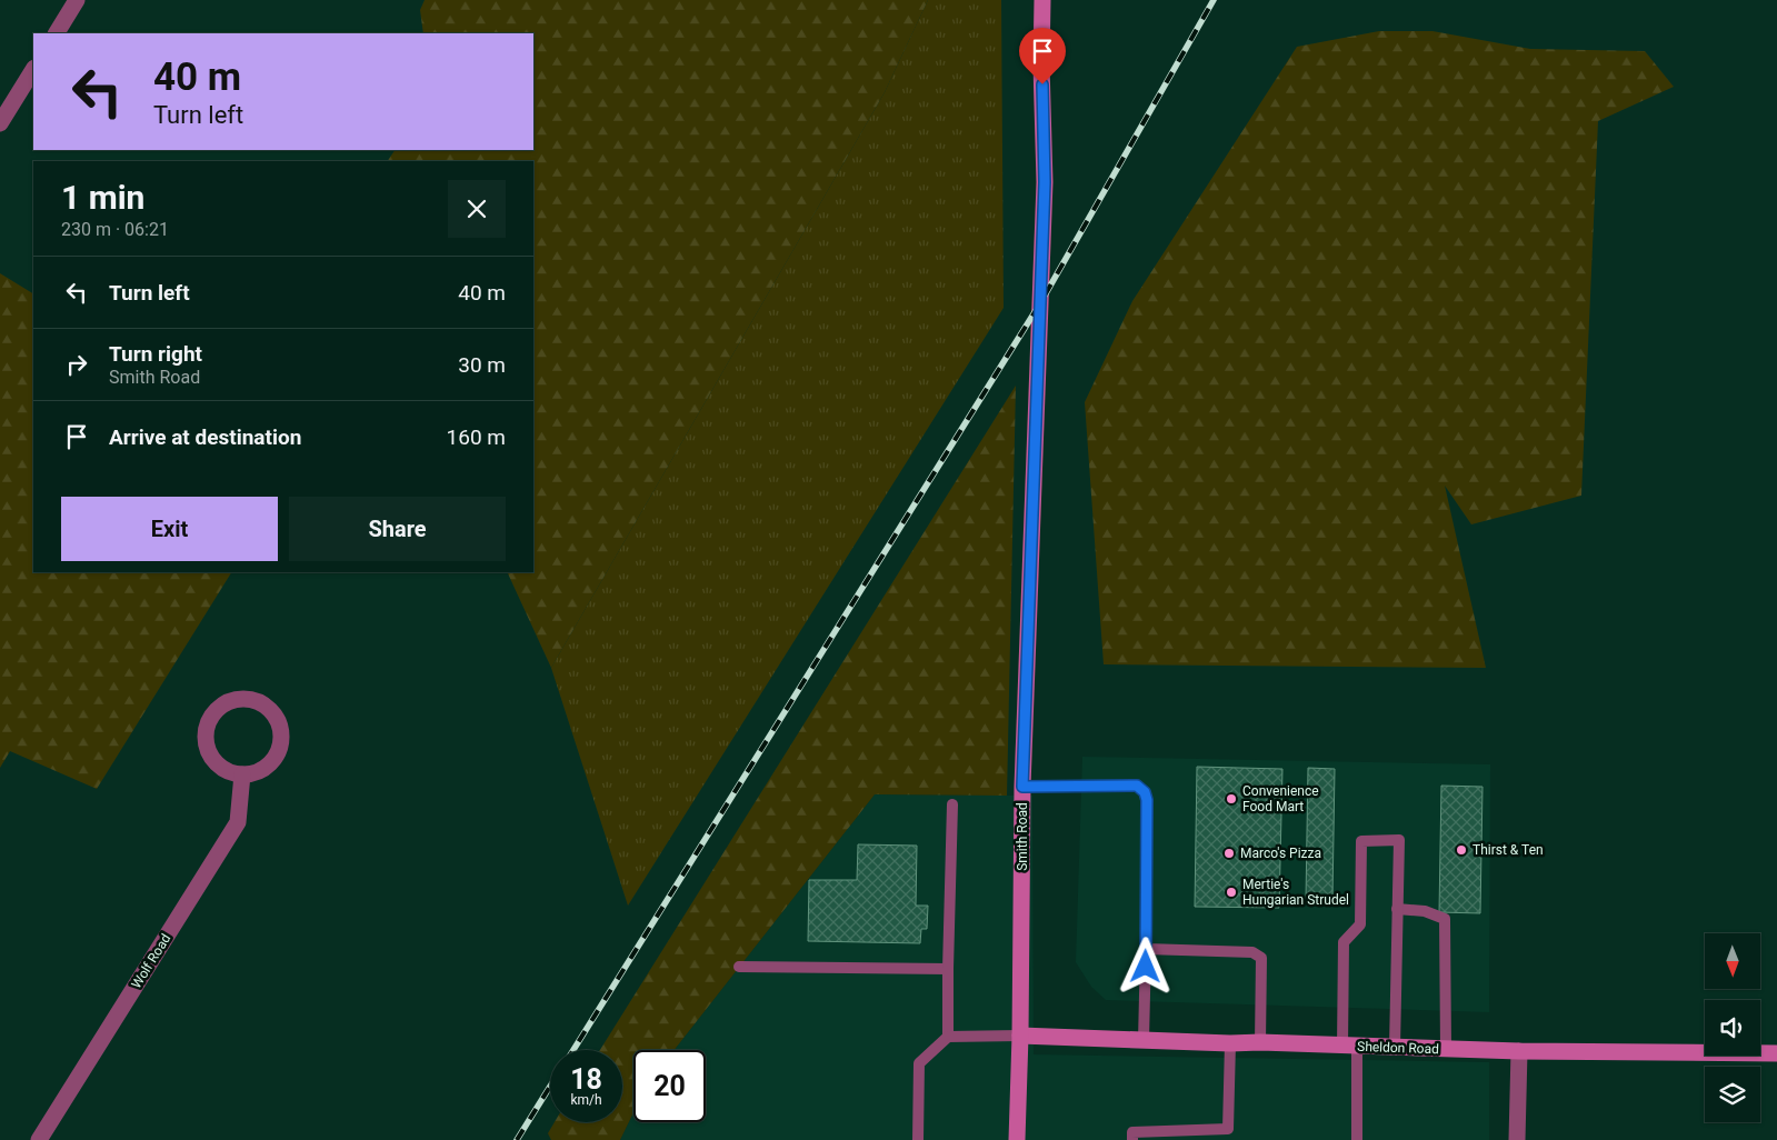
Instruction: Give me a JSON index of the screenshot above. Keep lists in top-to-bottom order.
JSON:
{
  "streets": {
    "main road": ["Smith Road", "Sheldon Road"],
    "street": ["Wolf Road"]
  },
  "crossings": [
    ["Smith Road", "Sheldon Road"]
  ],
  "places": [
    "Convenience Food Mart",
    "Thirst & Ten",
    "Marco's Pizza",
    "Mertie's Hungarian Strudel"
  ],
  "north": "bottom",
  "page": {
    "turn": ["40 m", "Turn left"],
    "heading": ["1 min", "230 m · 06:21"],
    "list": [
      {
        "name": "Turn left",
        "value": "40 m"
      },
      {
        "name": "Turn right",
        "note": "Smith Road",
        "value": "30 m"
      },
      {
        "name": "Arrive at destination",
        "value": "160 m"
      }
    ],
    "buttons": ["Exit", "Share"],
    "speed": "18 km/h",
    "limit": "20"
  }
}
